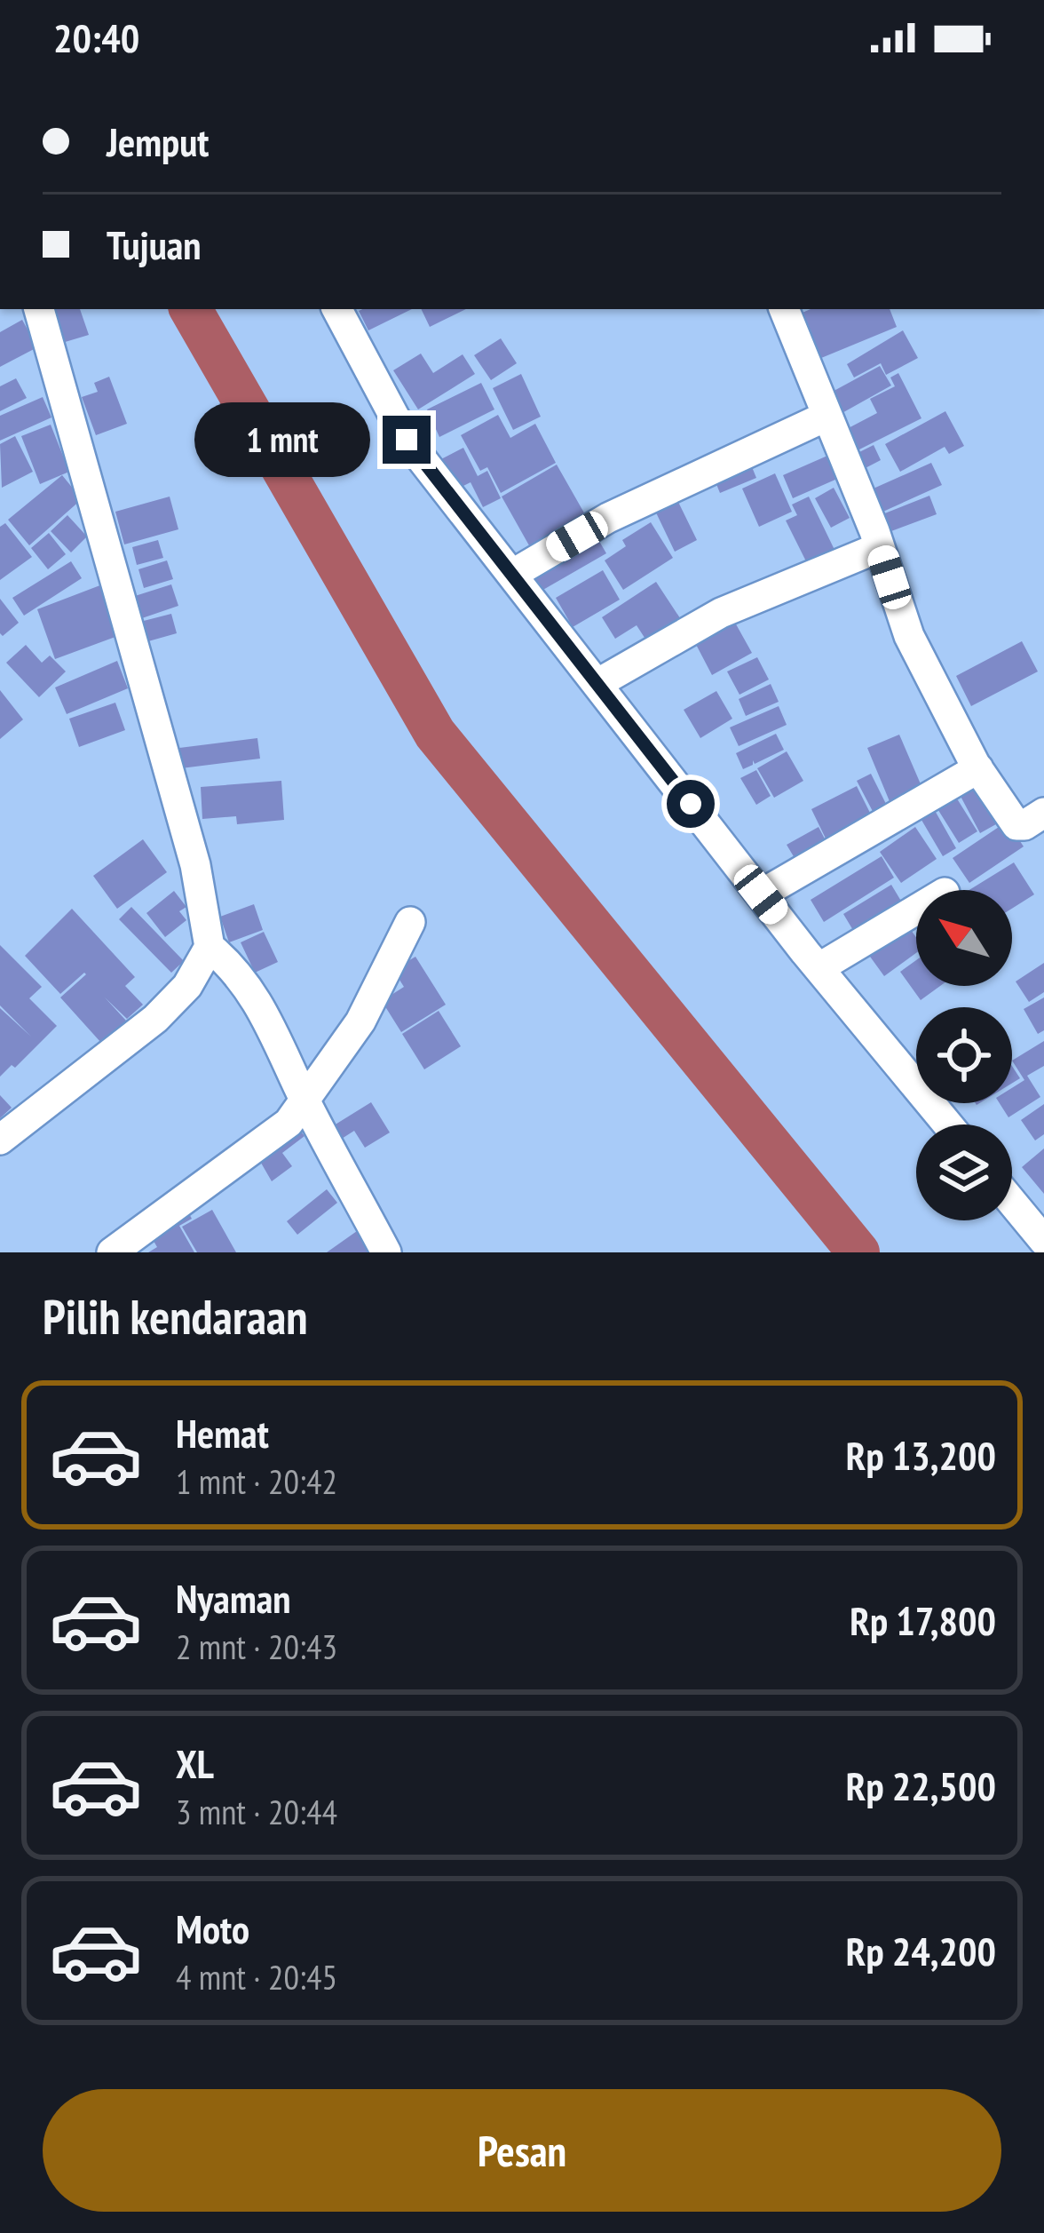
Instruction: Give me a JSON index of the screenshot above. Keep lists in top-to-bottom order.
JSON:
{
  "north": "top left",
  "page": {
    "status": "20:40",
    "banner": ["Jemput", "Tujuan"],
    "bubble": "1 mnt",
    "heading": "Pilih kendaraan",
    "list": [
      {
        "name": "Hemat",
        "note": "1 mnt · 20:42",
        "value": "Rp 13,200"
      },
      {
        "name": "Nyaman",
        "note": "2 mnt · 20:43",
        "value": "Rp 17,800"
      },
      {
        "name": "XL",
        "note": "3 mnt · 20:44",
        "value": "Rp 22,500"
      },
      {
        "name": "Moto",
        "note": "4 mnt · 20:45",
        "value": "Rp 24,200"
      }
    ],
    "buttons": "Pesan"
  }
}
